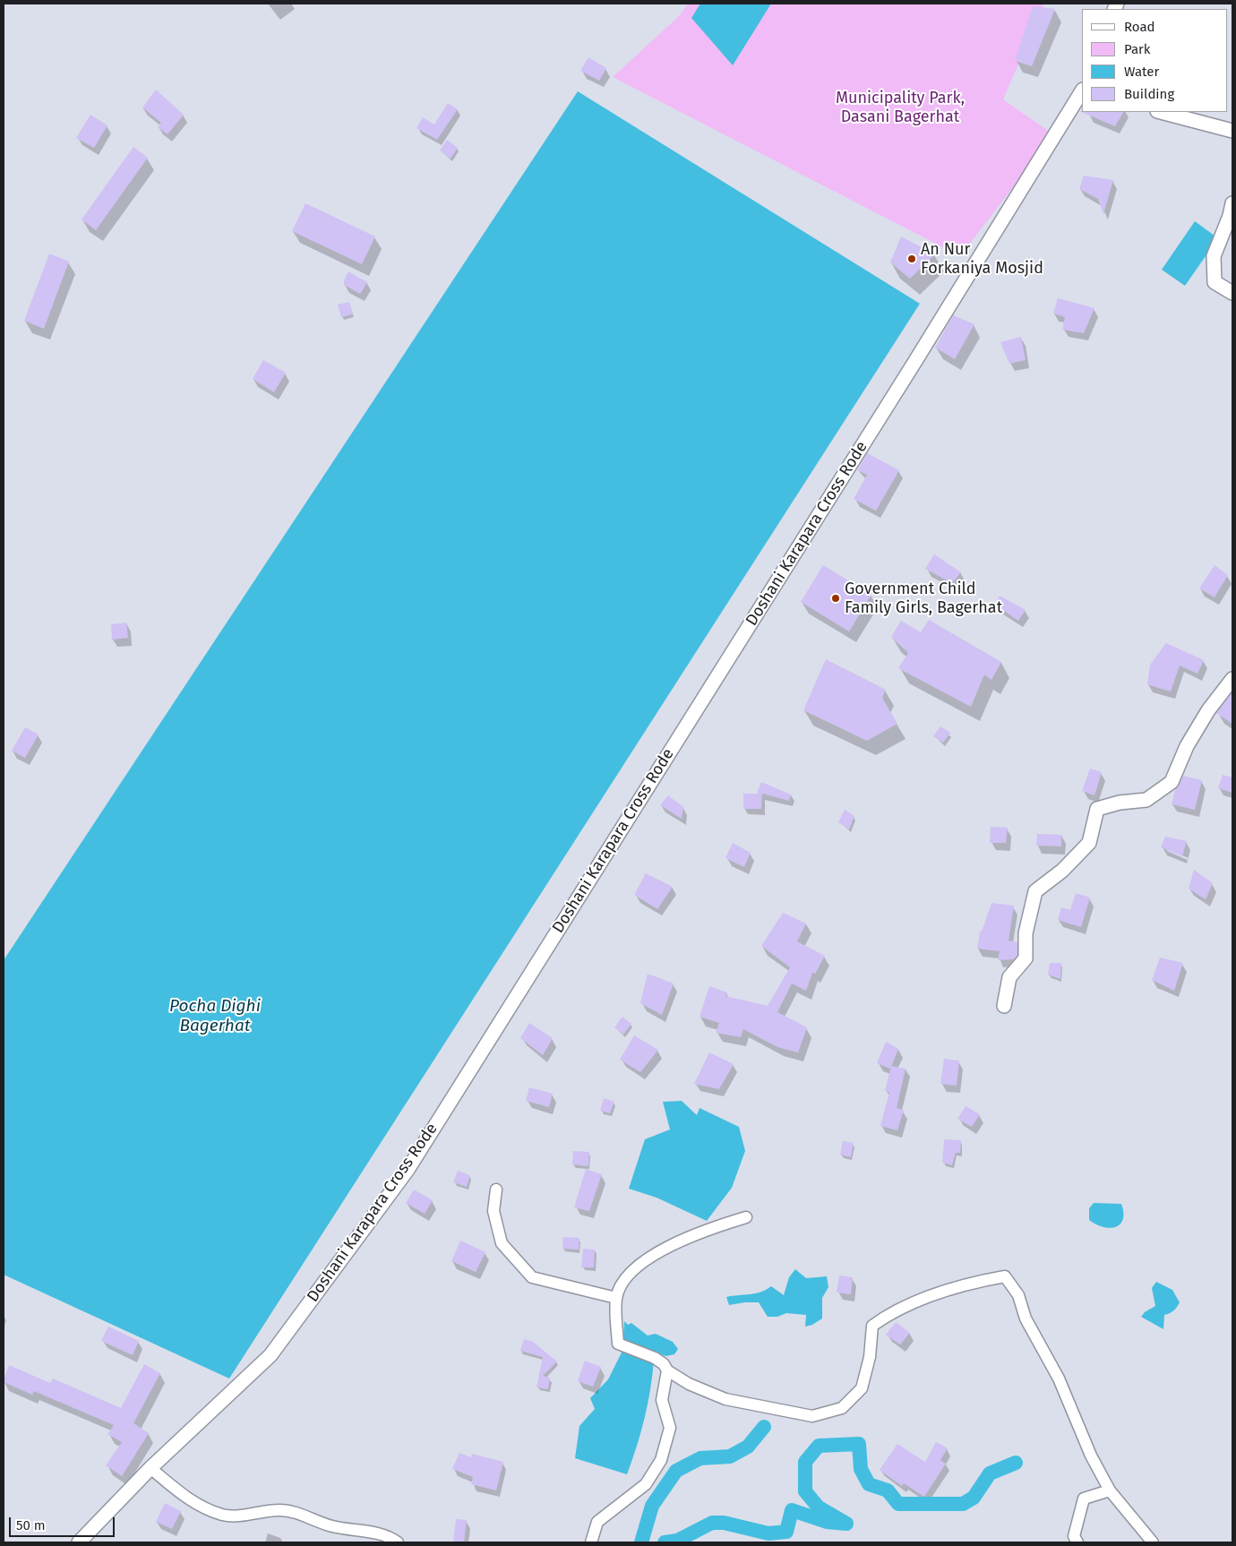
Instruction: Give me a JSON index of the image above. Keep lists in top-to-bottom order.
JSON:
{
  "streets": {
    "street": ["Doshani Karapara Cross Rode"]
  },
  "water": ["Pocha Dighi Bagerhat"],
  "parks": ["Municipality Park, Dasani Bagerhat"],
  "places": ["An Nur Forkaniya Mosjid", "Government Child Family Girls, Bagerhat"],
  "legend": [
    "Road",
    "Park",
    "Water",
    "Building"
  ],
  "scale_bar": "50 m"
}
